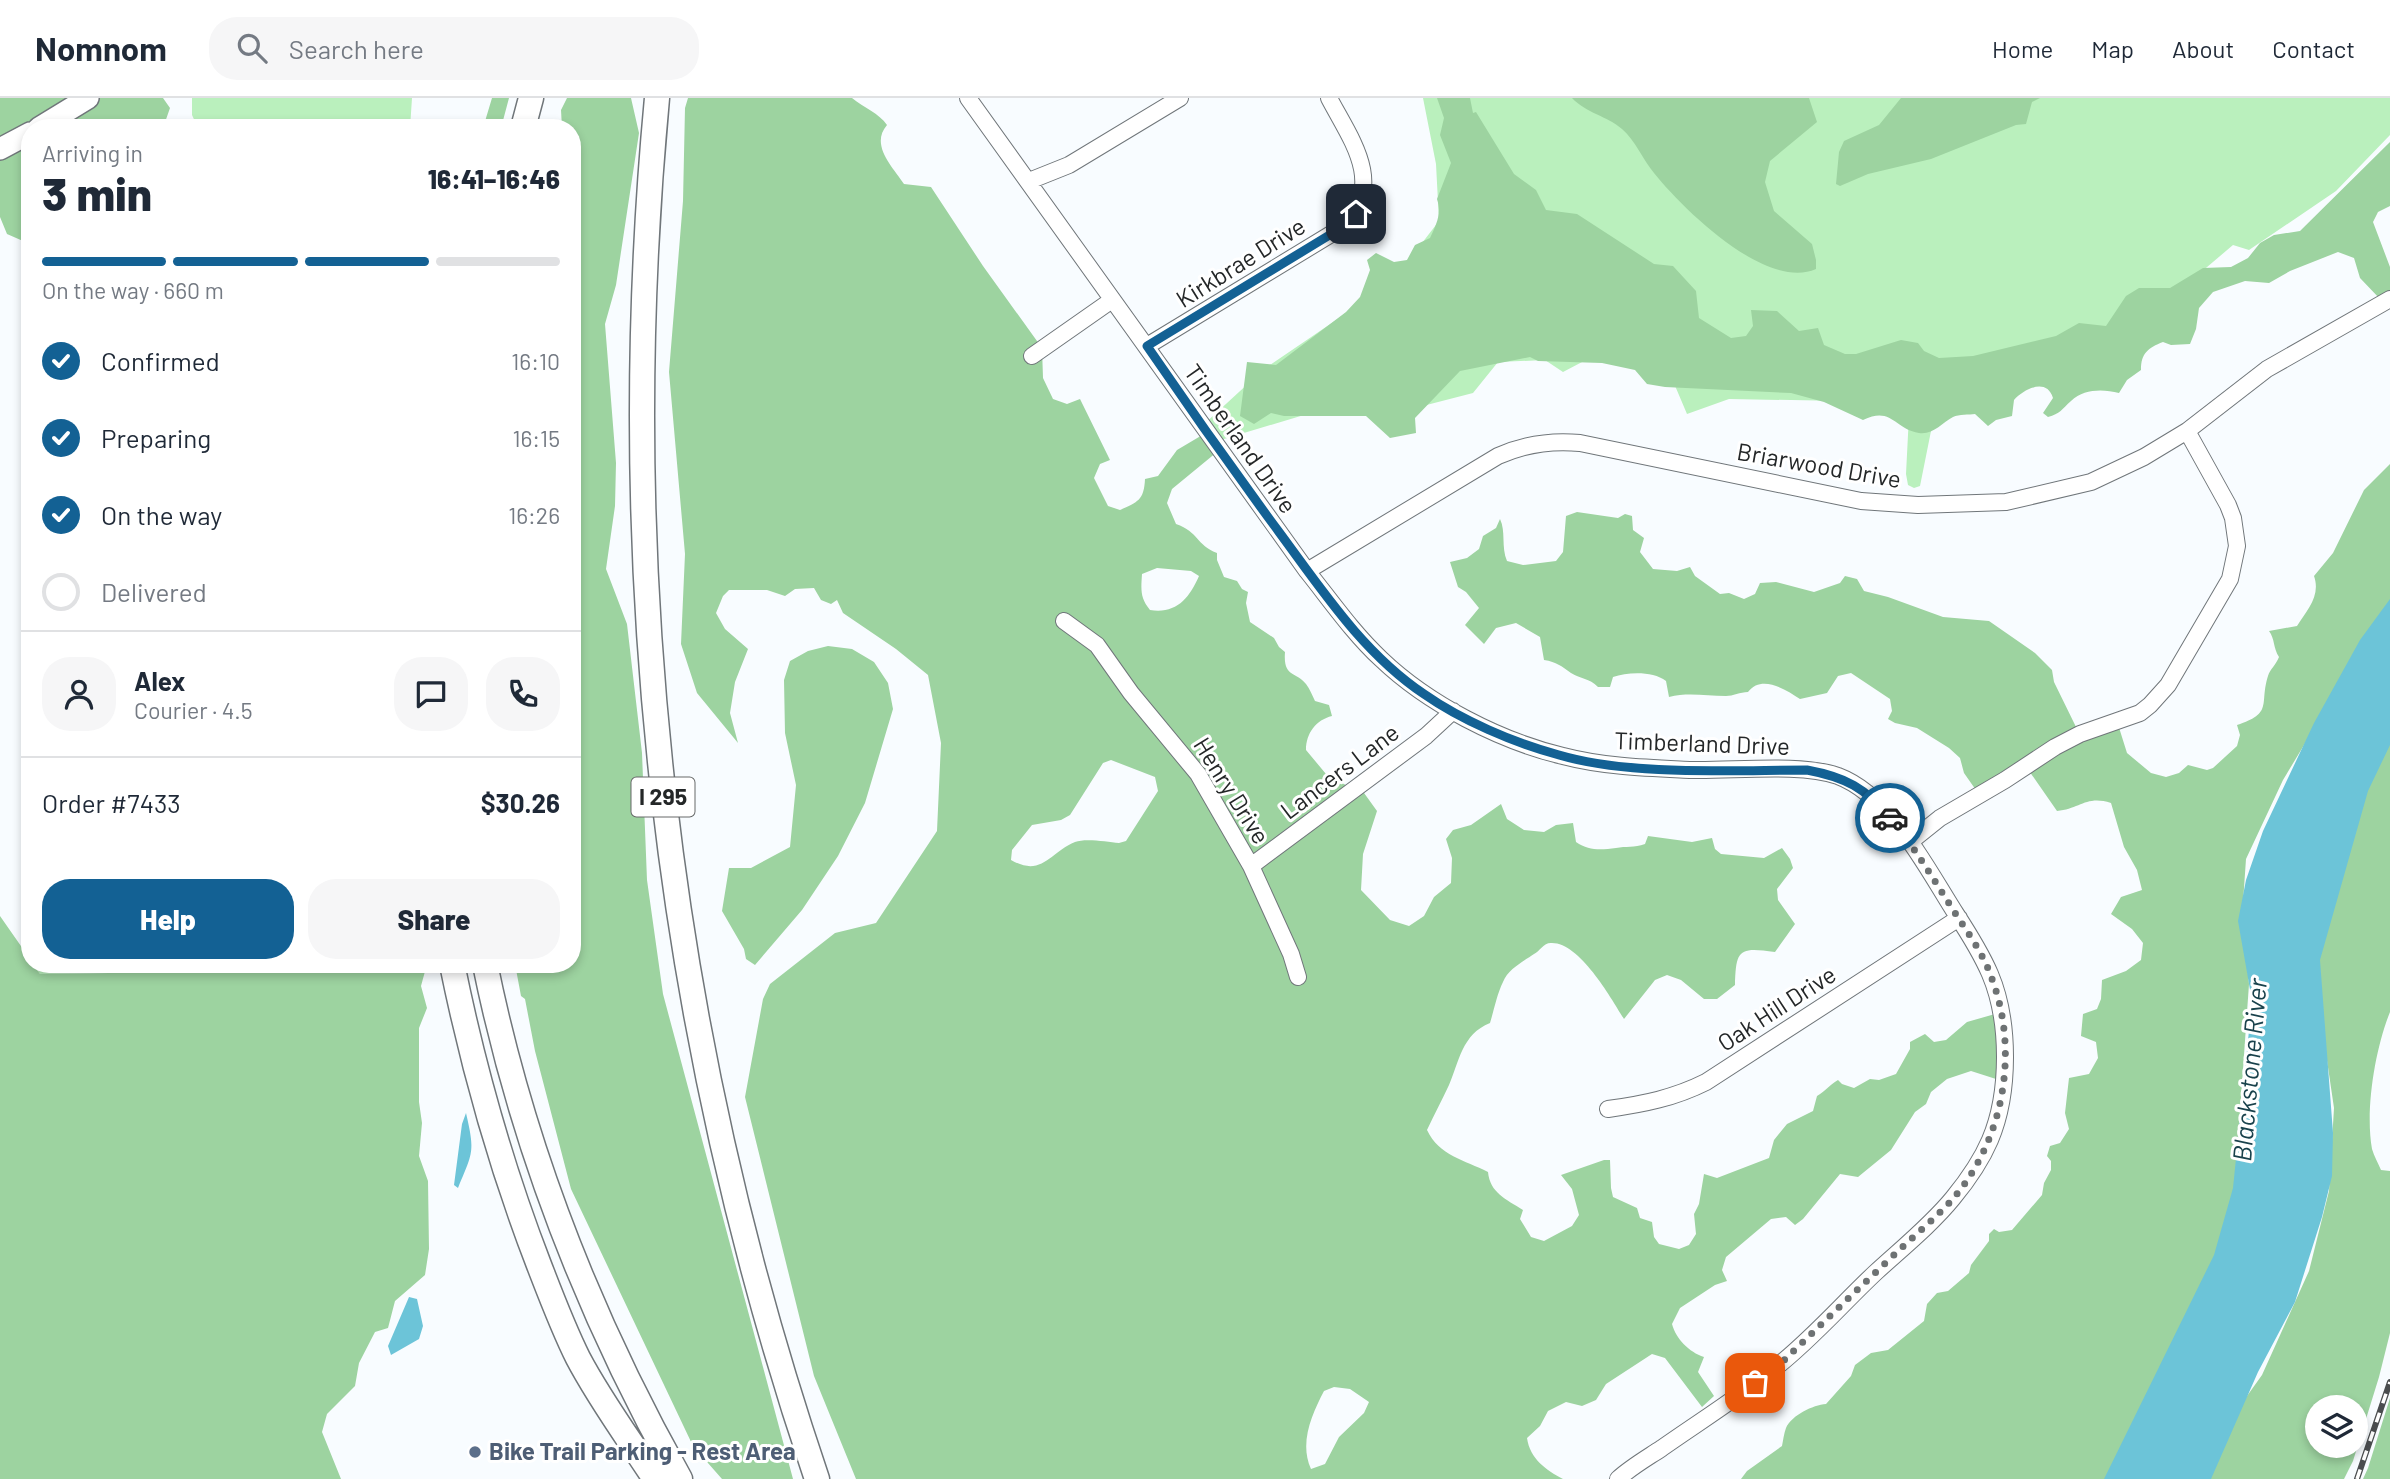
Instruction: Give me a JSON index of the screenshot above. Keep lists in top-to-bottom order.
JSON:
{
  "streets": {
    "highway": ["I 295"],
    "street": [
      "Kirkbrae Drive",
      "Timberland Drive",
      "Briarwood Drive",
      "Lancers Lane",
      "Henry Drive",
      "Oak Hill Drive"
    ]
  },
  "crossings": [
    ["Kirkbrae Drive", "Timberland Drive"],
    ["Timberland Drive", "Briarwood Drive"],
    ["Timberland Drive", "Lancers Lane"],
    ["Timberland Drive", "Oak Hill Drive"],
    ["Lancers Lane", "Henry Drive"]
  ],
  "water": ["Blackstone River"],
  "places": ["Bike Trail Parking - Rest Area"],
  "page": {
    "header": "Nomnom",
    "search": "Search here",
    "nav": [
      "Home",
      "Map",
      "About",
      "Contact"
    ],
    "heading": ["3 min", "Arriving in", "16:41–16:46"],
    "panel": [
      "Alex",
      "Courier · 4.5",
      "Order #7433",
      "$30.26"
    ],
    "bar": "On the way · 660 m",
    "list": [
      ["Confirmed", "16:10"],
      ["Preparing", "16:15"],
      ["On the way", "16:26"],
      "Delivered"
    ],
    "buttons": ["Help", "Share"]
  }
}
